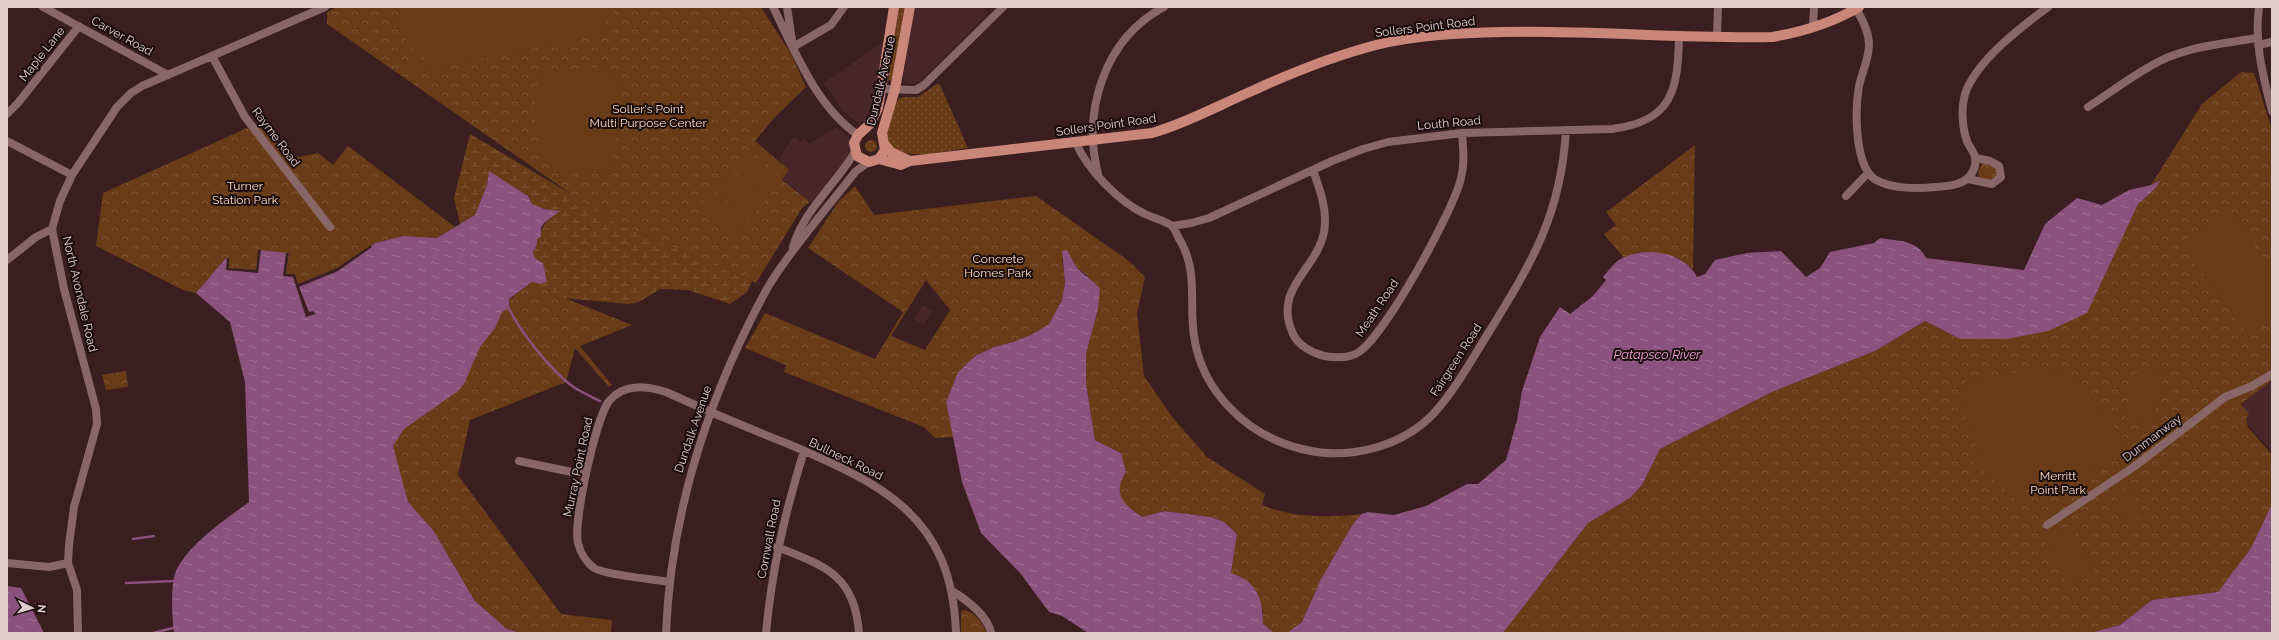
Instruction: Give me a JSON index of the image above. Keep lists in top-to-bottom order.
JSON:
{
  "streets": {
    "main road": ["Sollers Point Road", "Dundalk Avenue"],
    "street": [
      "Carver Road",
      "Maple Lane",
      "Louth Road",
      "Rayme Road",
      "North Avondale Road",
      "Meath Road",
      "Fairgreen Road",
      "Dunmanway",
      "Bullneck Road",
      "Murray Point Road",
      "Cornwall Road"
    ]
  },
  "crossings": [
    ["Sollers Point Road", "Dundalk Avenue"],
    ["Sollers Point Road", "Louth Road"],
    ["Carver Road", "Maple Lane"],
    ["Carver Road", "North Avondale Road"],
    ["Dundalk Avenue", "Bullneck Road"],
    ["Dundalk Avenue", "Murray Point Road"],
    ["Louth Road", "Meath Road"],
    ["Louth Road", "Fairgreen Road"],
    ["Rayme Road", "North Avondale Road"],
    ["Bullneck Road", "Murray Point Road"],
    ["Bullneck Road", "Cornwall Road"]
  ],
  "water": ["Patapsco River"],
  "parks": [
    "Soller's Point Multi Purpose Center",
    "Turner Station Park",
    "Concrete Homes Park",
    "Merritt Point Park"
  ],
  "north": "right"
}
